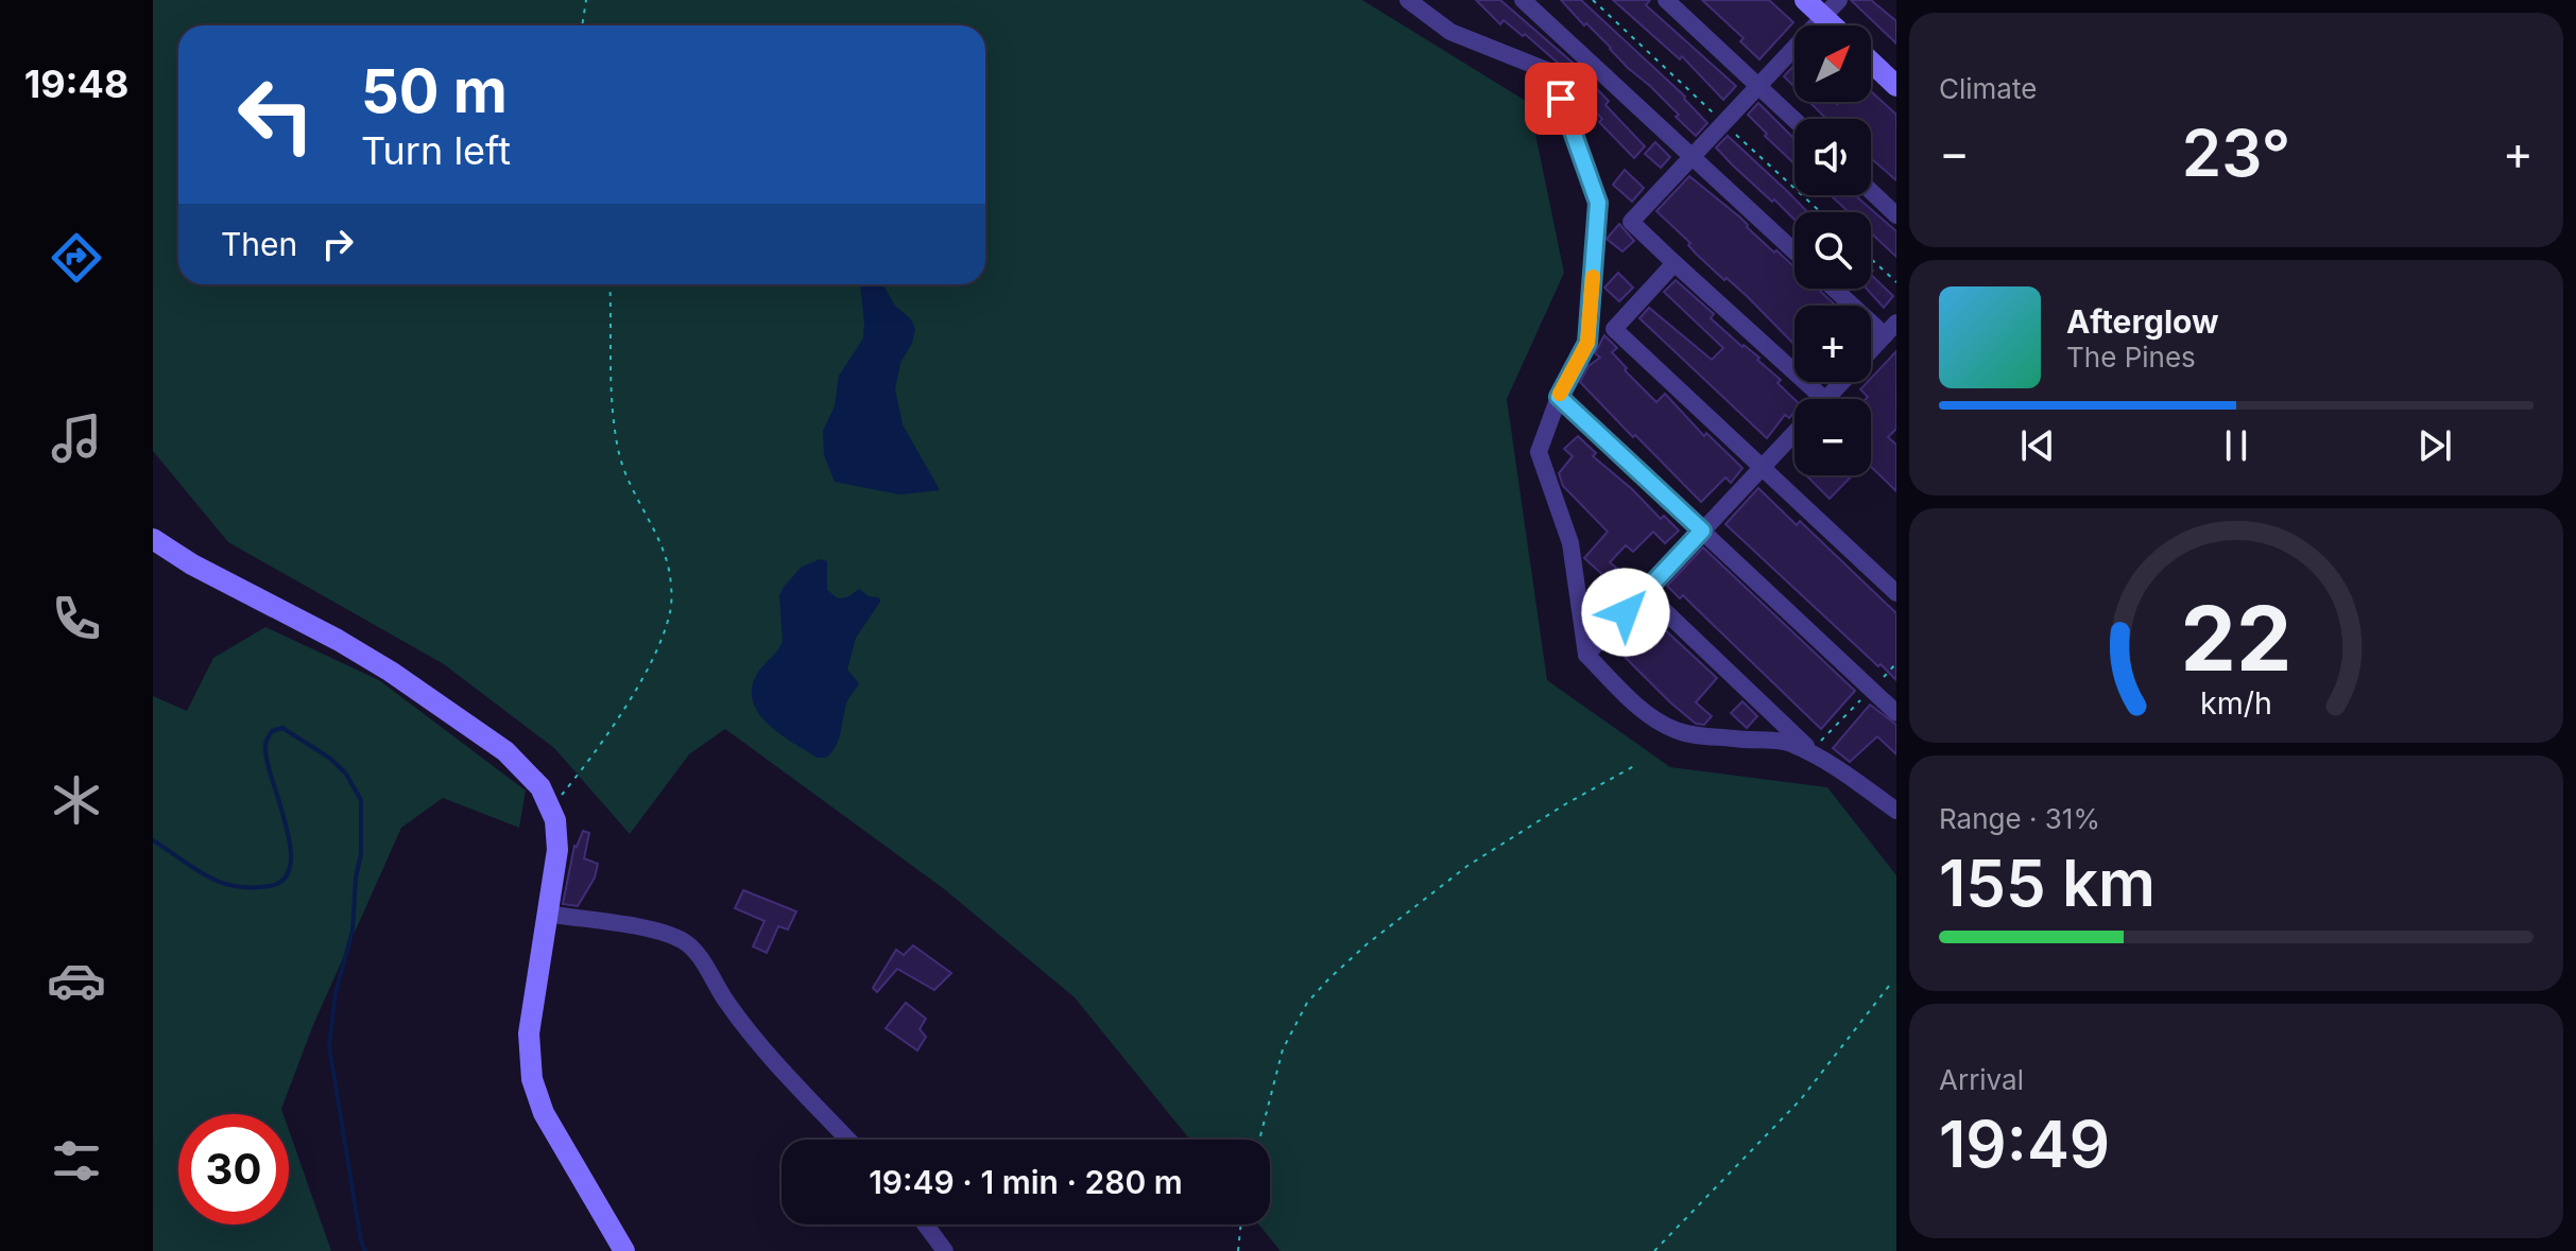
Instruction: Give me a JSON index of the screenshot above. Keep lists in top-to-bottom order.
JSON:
{
  "north": "top right",
  "page": {
    "tabs": "19:48",
    "tile": [
      "Climate",
      ["Range · 31%", "155 km"],
      ["Arrival", "19:49"]
    ],
    "map_buttons": ["+", "−"],
    "turn": ["50 m", "Turn left"],
    "heat": ["−", "23°", "+"],
    "then": "Then",
    "song": ["Afterglow", "The Pines"],
    "limit": "30",
    "trip": "19:49 · 1 min · 280 m",
    "gauge": ["22", "km/h"]
  }
}
